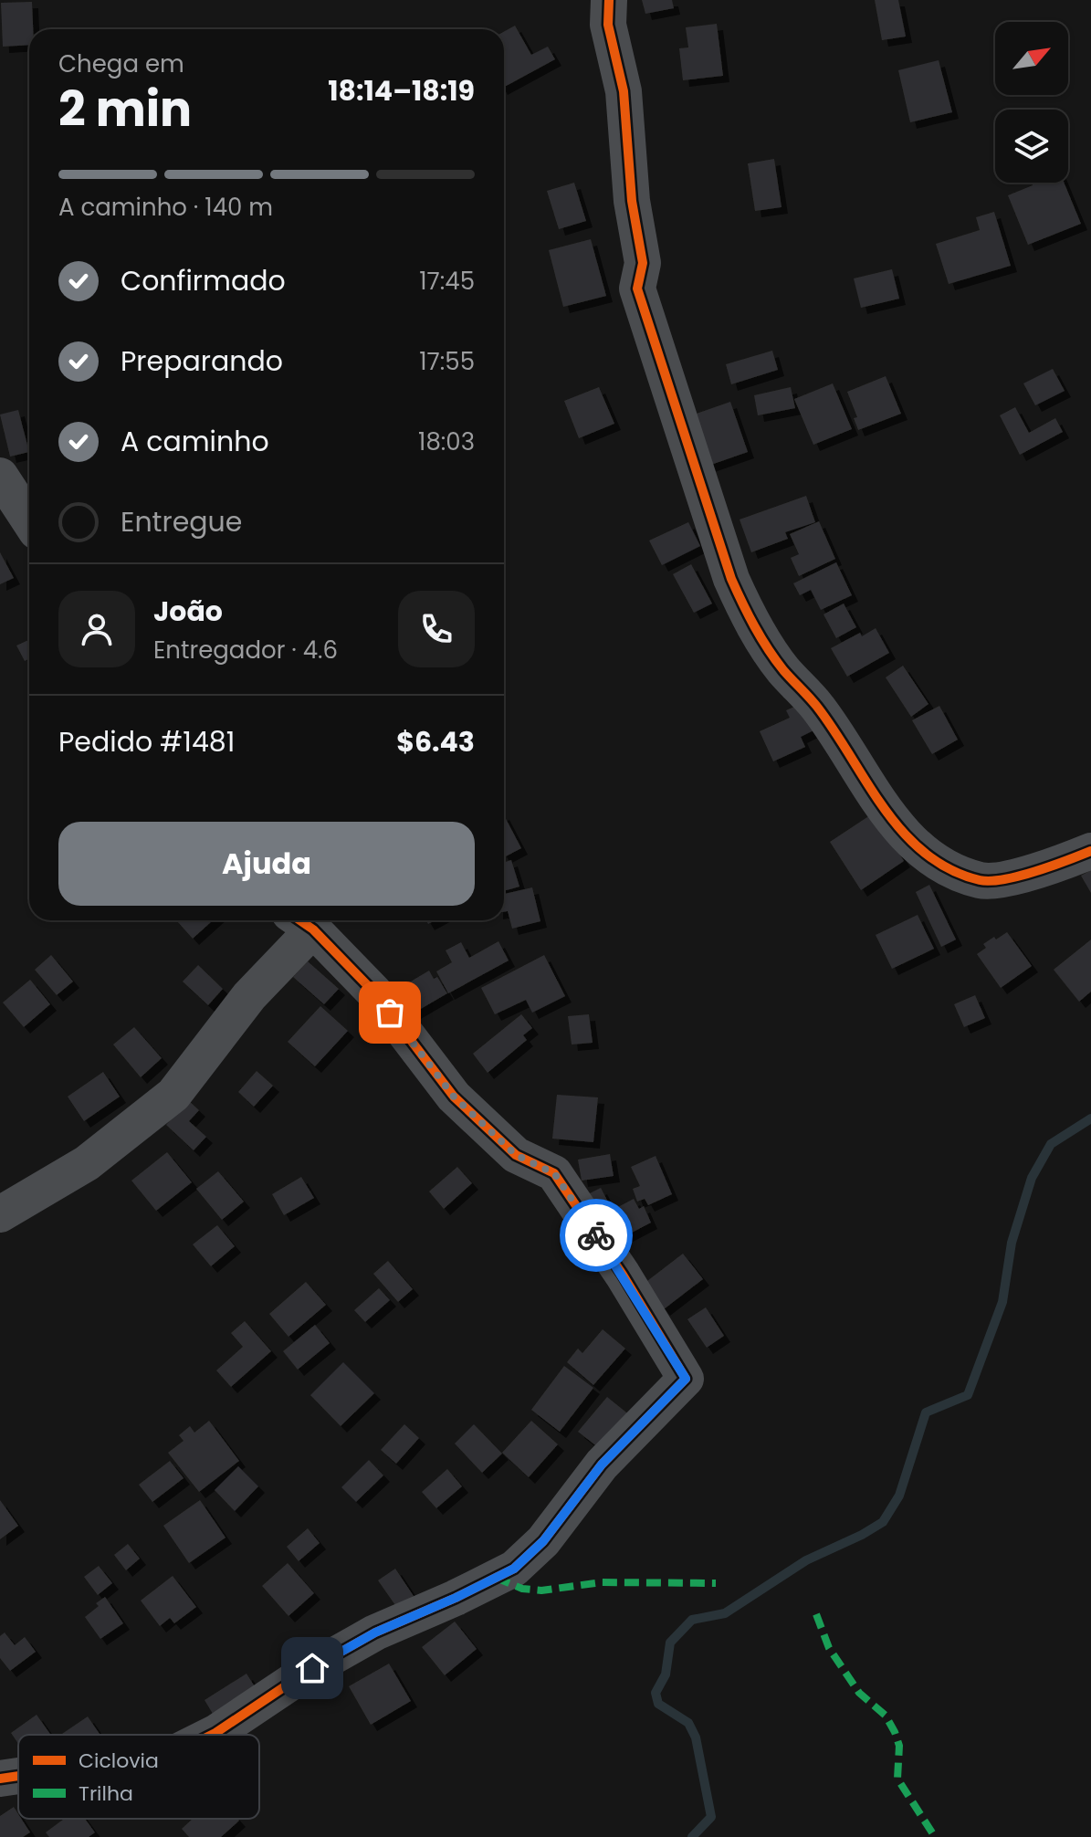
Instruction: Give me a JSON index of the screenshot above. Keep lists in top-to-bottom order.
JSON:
{
  "legend": ["Ciclovia", "Trilha"],
  "north": "top right",
  "page": {
    "heading": ["2 min", "Chega em", "18:14–18:19"],
    "panel": [
      "João",
      "Entregador · 4.6",
      "Pedido #1481",
      "$6.43"
    ],
    "bar": "A caminho · 140 m",
    "list": [
      ["Confirmado", "17:45"],
      ["Preparando", "17:55"],
      ["A caminho", "18:03"],
      "Entregue"
    ],
    "buttons": "Ajuda"
  }
}
